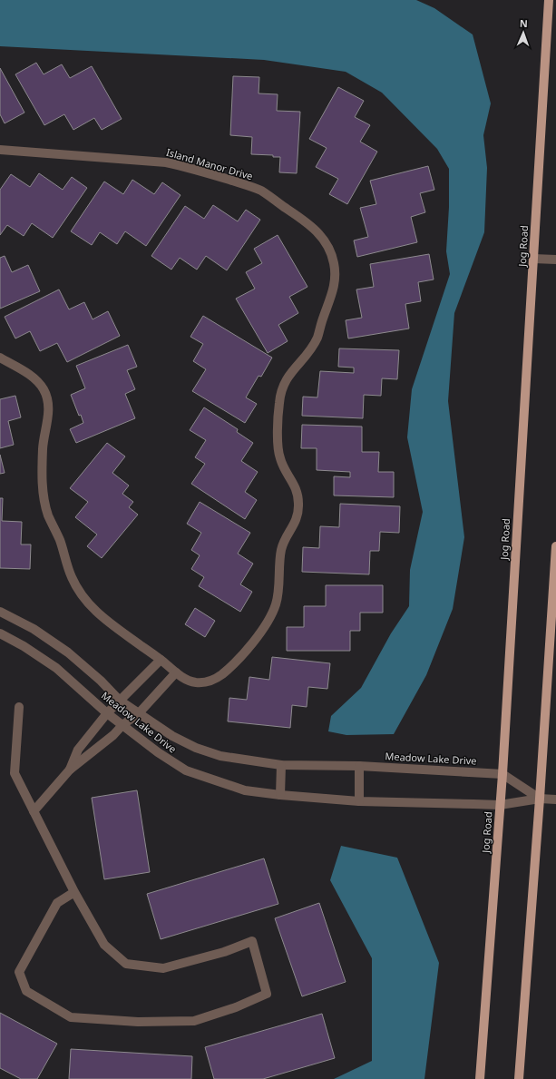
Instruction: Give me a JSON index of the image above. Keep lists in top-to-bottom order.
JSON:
{
  "streets": {
    "main road": ["Jog Road"],
    "street": ["Island Manor Drive", "Meadow Lake Drive"]
  },
  "crossings": [
    ["Jog Road", "Meadow Lake Drive"]
  ],
  "north": "top"
}
